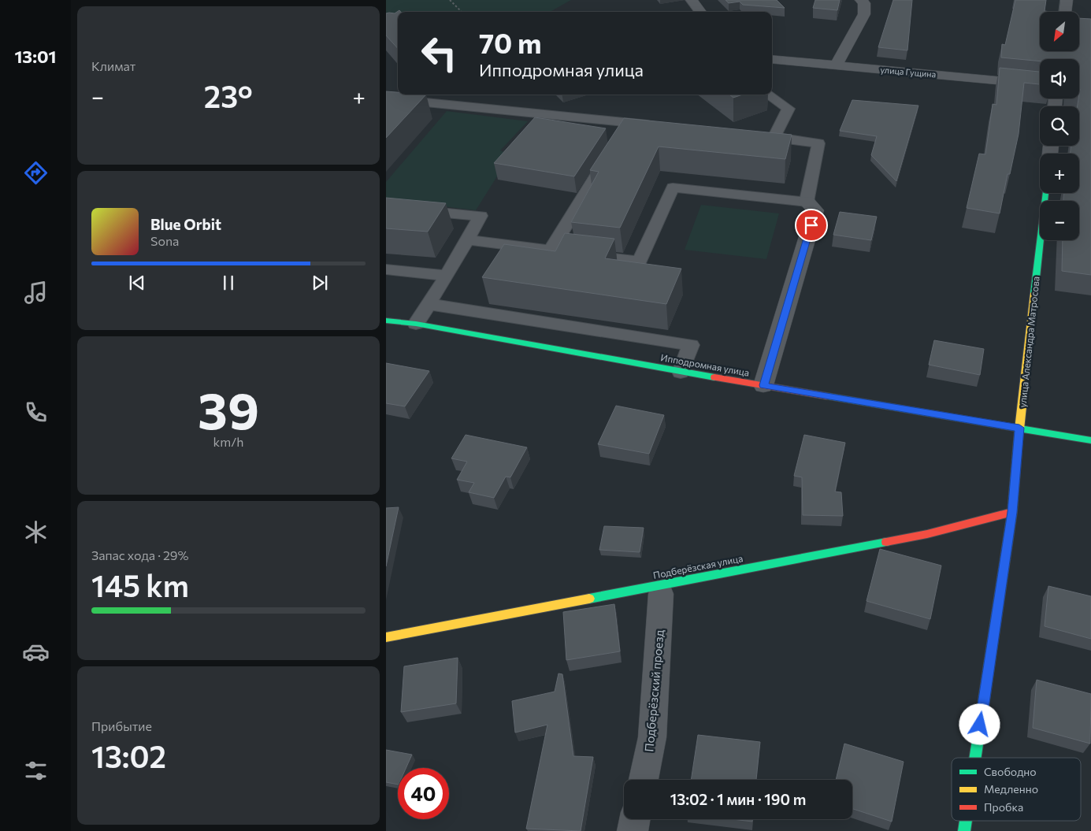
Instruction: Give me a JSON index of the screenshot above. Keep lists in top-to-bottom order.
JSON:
{
  "streets": {
    "street": [
      "улица Гущина",
      "улица Александра Матросова",
      "Ипподромная улица",
      "Подберёзская улица",
      "Подберёзский проезд"
    ]
  },
  "crossings": [
    ["улица Александра Матросова", "Ипподромная улица"],
    ["улица Александра Матросова", "Подберёзская улица"]
  ],
  "legend": ["Свободно", "Медленно", "Пробка"],
  "north": "bottom left",
  "page": {
    "tabs": "13:01",
    "tile": [
      "Климат",
      ["39", "km/h"],
      ["Запас хода · 29%", "145 km"],
      ["Прибытие", "13:02"]
    ],
    "map_buttons": ["+", "−"],
    "turn": ["70 m", "Ипподромная улица"],
    "heat": ["−", "23°", "+"],
    "song": ["Blue Orbit", "Sona"],
    "limit": "40",
    "trip": "13:02 · 1 мин · 190 m"
  }
}
